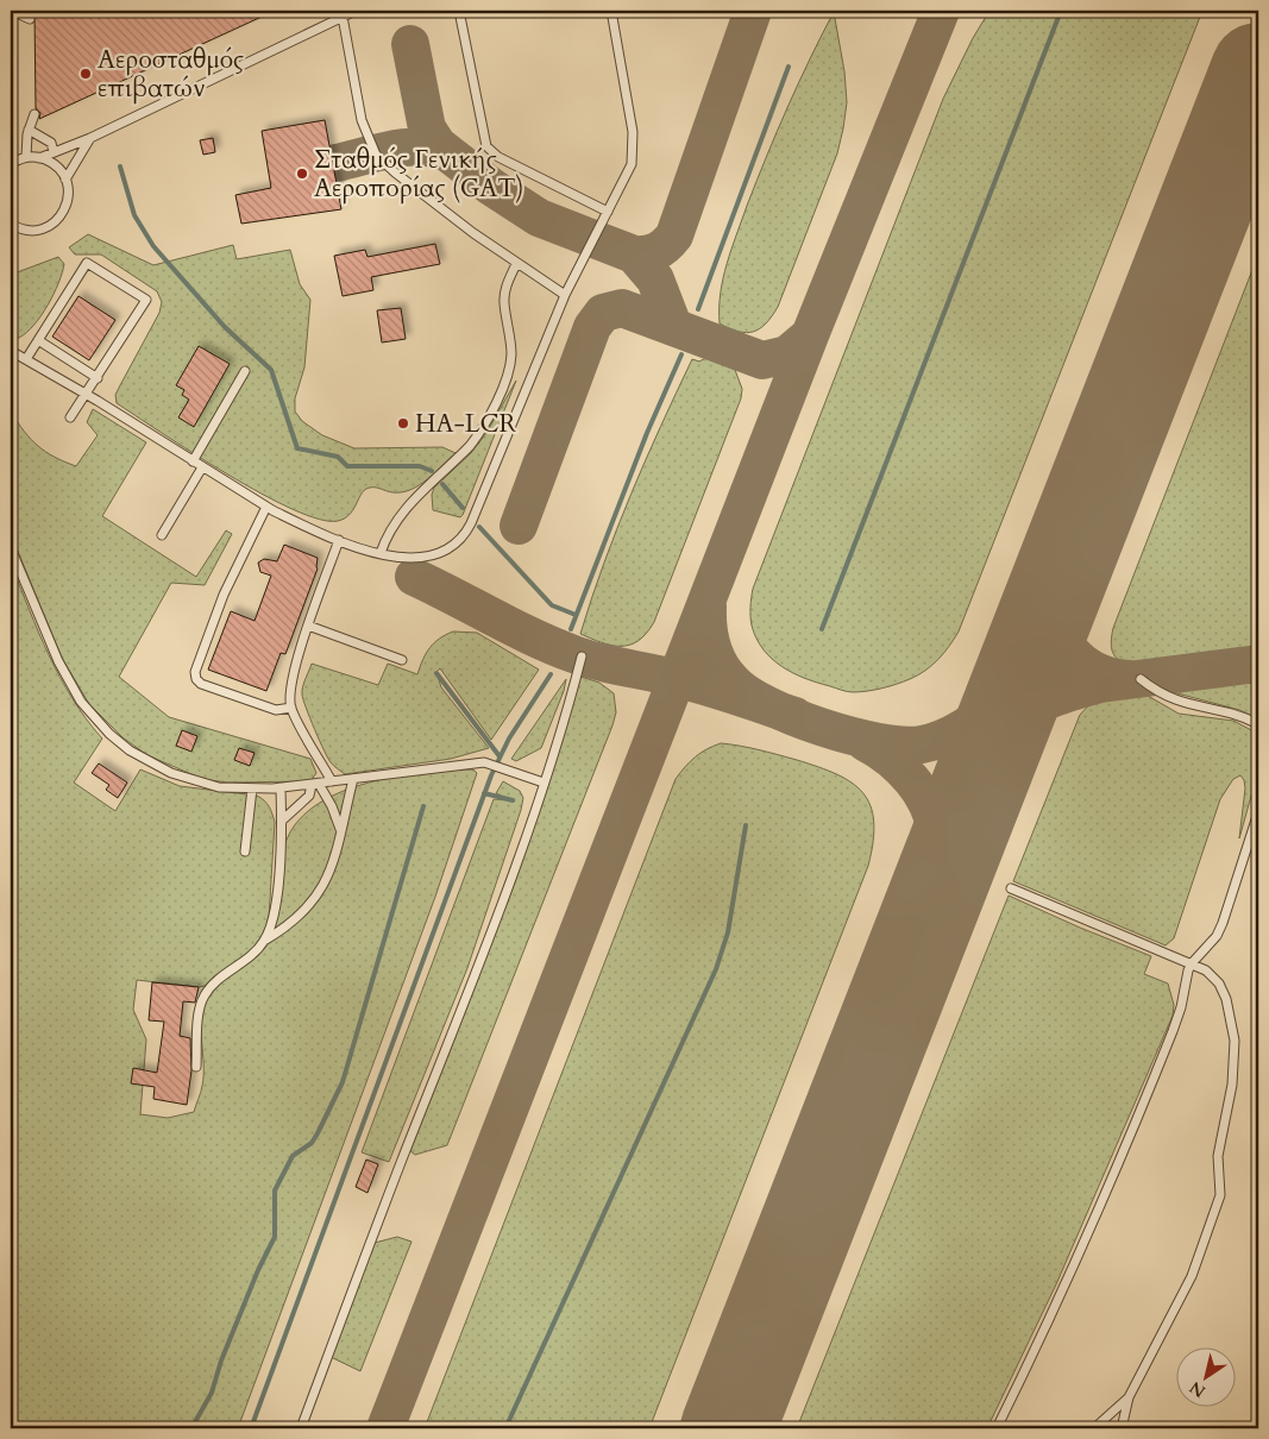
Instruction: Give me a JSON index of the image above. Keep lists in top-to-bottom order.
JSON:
{
  "places": ["Αεροσταθμός επιβατών", "Σταθμός Γενικής Αεροπορίας (GAT)", "HA-LCR"],
  "north": "bottom left"
}
